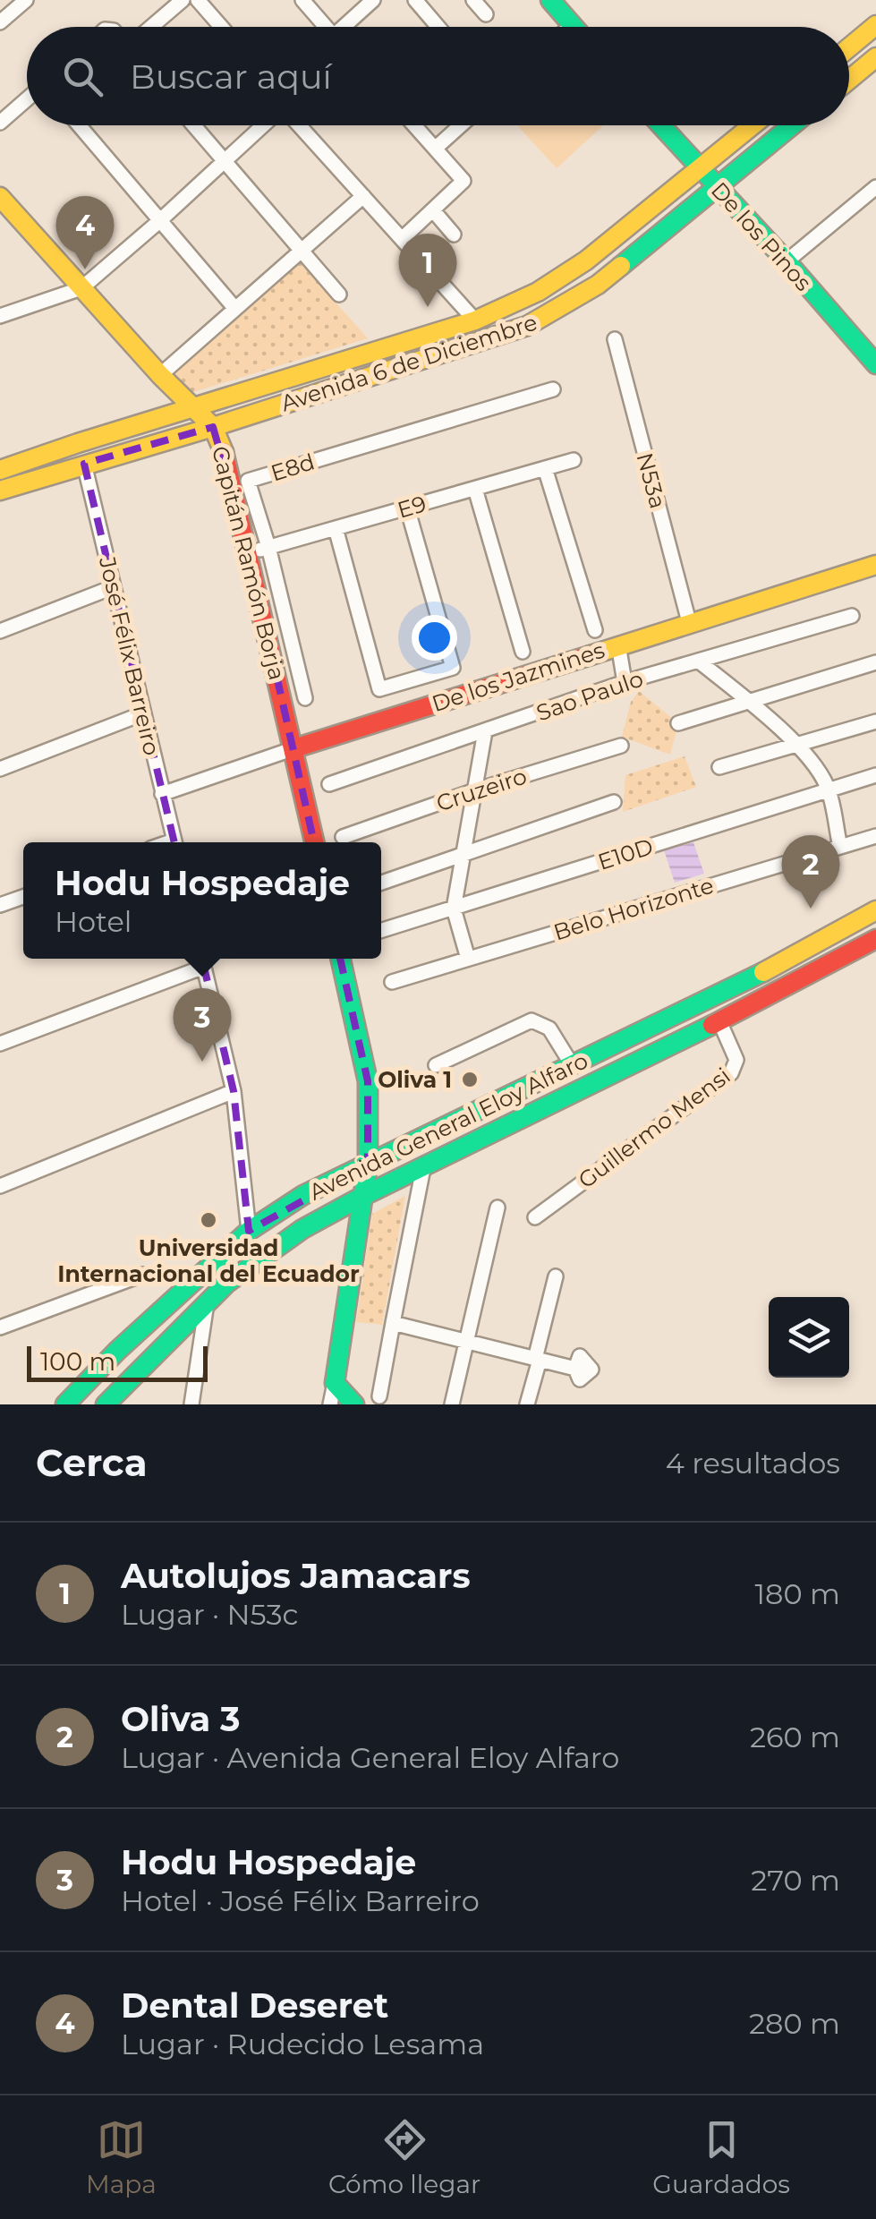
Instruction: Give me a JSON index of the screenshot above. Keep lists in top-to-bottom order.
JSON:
{
  "streets": {
    "main road": [
      "De los Pinos",
      "Avenida 6 de Diciembre",
      "Capitán Ramón Borja",
      "De los Jazmines",
      "Avenida General Eloy Alfaro"
    ],
    "street": [
      "E8d",
      "N53a",
      "E9",
      "José Félix Barreiro",
      "Sao Paulo",
      "Cruzeiro",
      "E10D",
      "Belo Horizonte",
      "Guillermo Mensi"
    ]
  },
  "crossings": [
    ["De los Pinos", "Avenida 6 de Diciembre"],
    ["Avenida 6 de Diciembre", "Capitán Ramón Borja"],
    ["Avenida 6 de Diciembre", "José Félix Barreiro"],
    ["E8d", "E9"],
    ["N53a", "De los Jazmines"],
    ["E9", "Capitán Ramón Borja"],
    ["Capitán Ramón Borja", "De los Jazmines"],
    ["José Félix Barreiro", "De los Jazmines"],
    ["Avenida General Eloy Alfaro", "Guillermo Mensi"]
  ],
  "places": ["Oliva 1", "Universidad Internacional del Ecuador"],
  "scale_bar": "100 m",
  "page": {
    "search": "Buscar aquí",
    "pins": [
      "4",
      "1",
      "2",
      "3"
    ],
    "popup": ["Hodu Hospedaje", "Hotel"],
    "scale": "100 m",
    "heading": ["Cerca", "4 resultados"],
    "list": [
      {
        "mark": "1",
        "name": "Autolujos Jamacars",
        "note": "Lugar · N53c",
        "value": "180 m"
      },
      {
        "mark": "2",
        "name": "Oliva 3",
        "note": "Lugar · Avenida General Eloy Alfaro",
        "value": "260 m"
      },
      {
        "mark": "3",
        "name": "Hodu Hospedaje",
        "note": "Hotel · José Félix Barreiro",
        "value": "270 m"
      },
      {
        "mark": "4",
        "name": "Dental Deseret",
        "note": "Lugar · Rudecido Lesama",
        "value": "280 m"
      }
    ],
    "nav": ["Mapa", "Cómo llegar", "Guardados"]
  }
}
